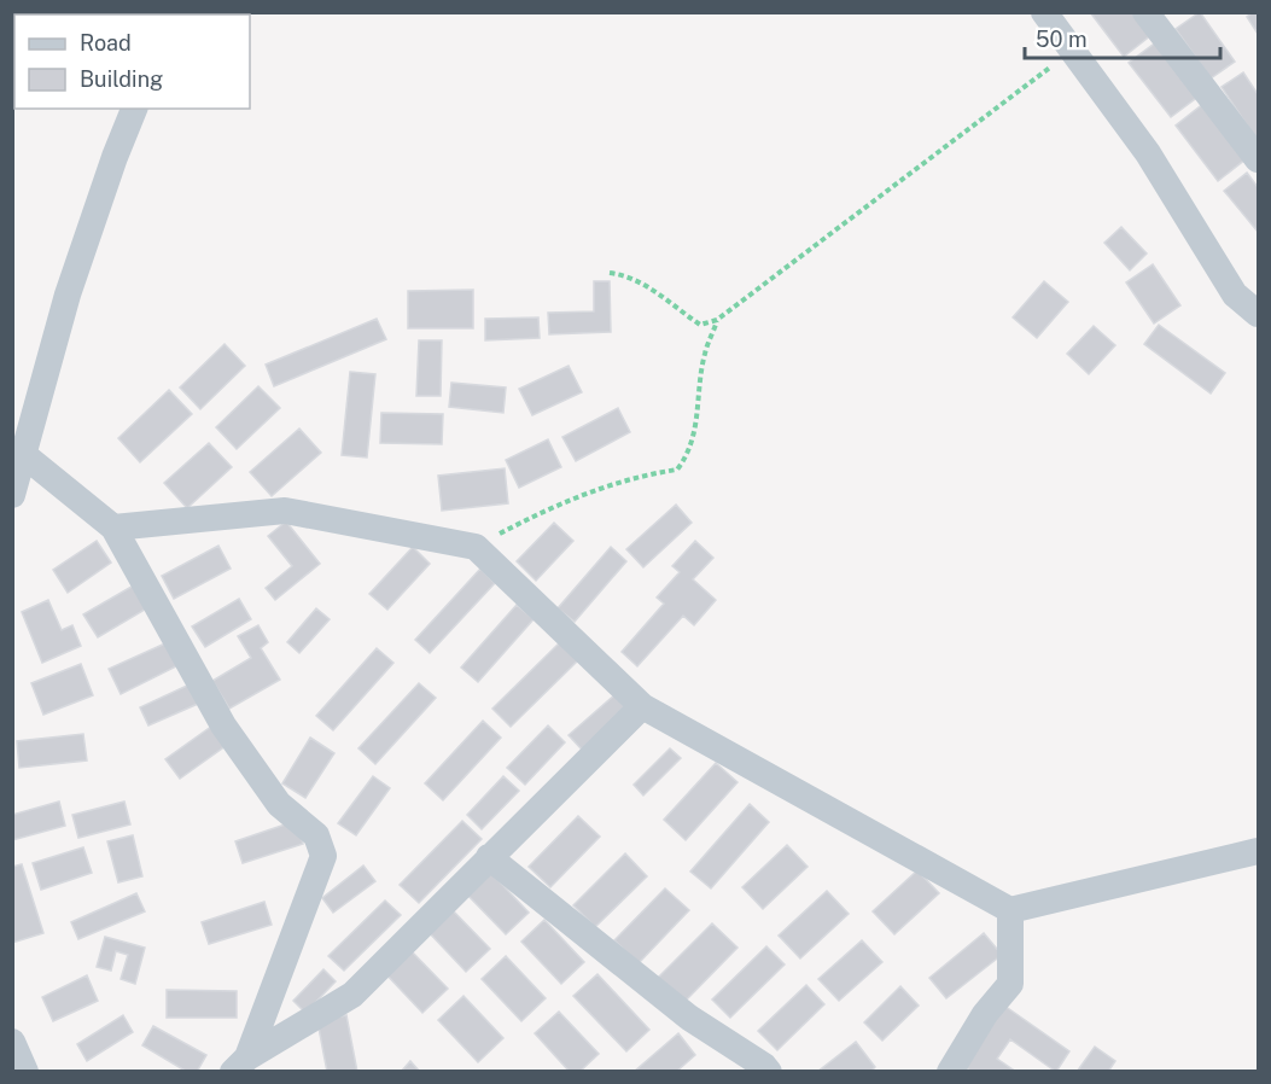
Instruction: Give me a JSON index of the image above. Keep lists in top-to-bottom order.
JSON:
{
  "legend": ["Road", "Building"],
  "scale_bar": "50 m"
}
